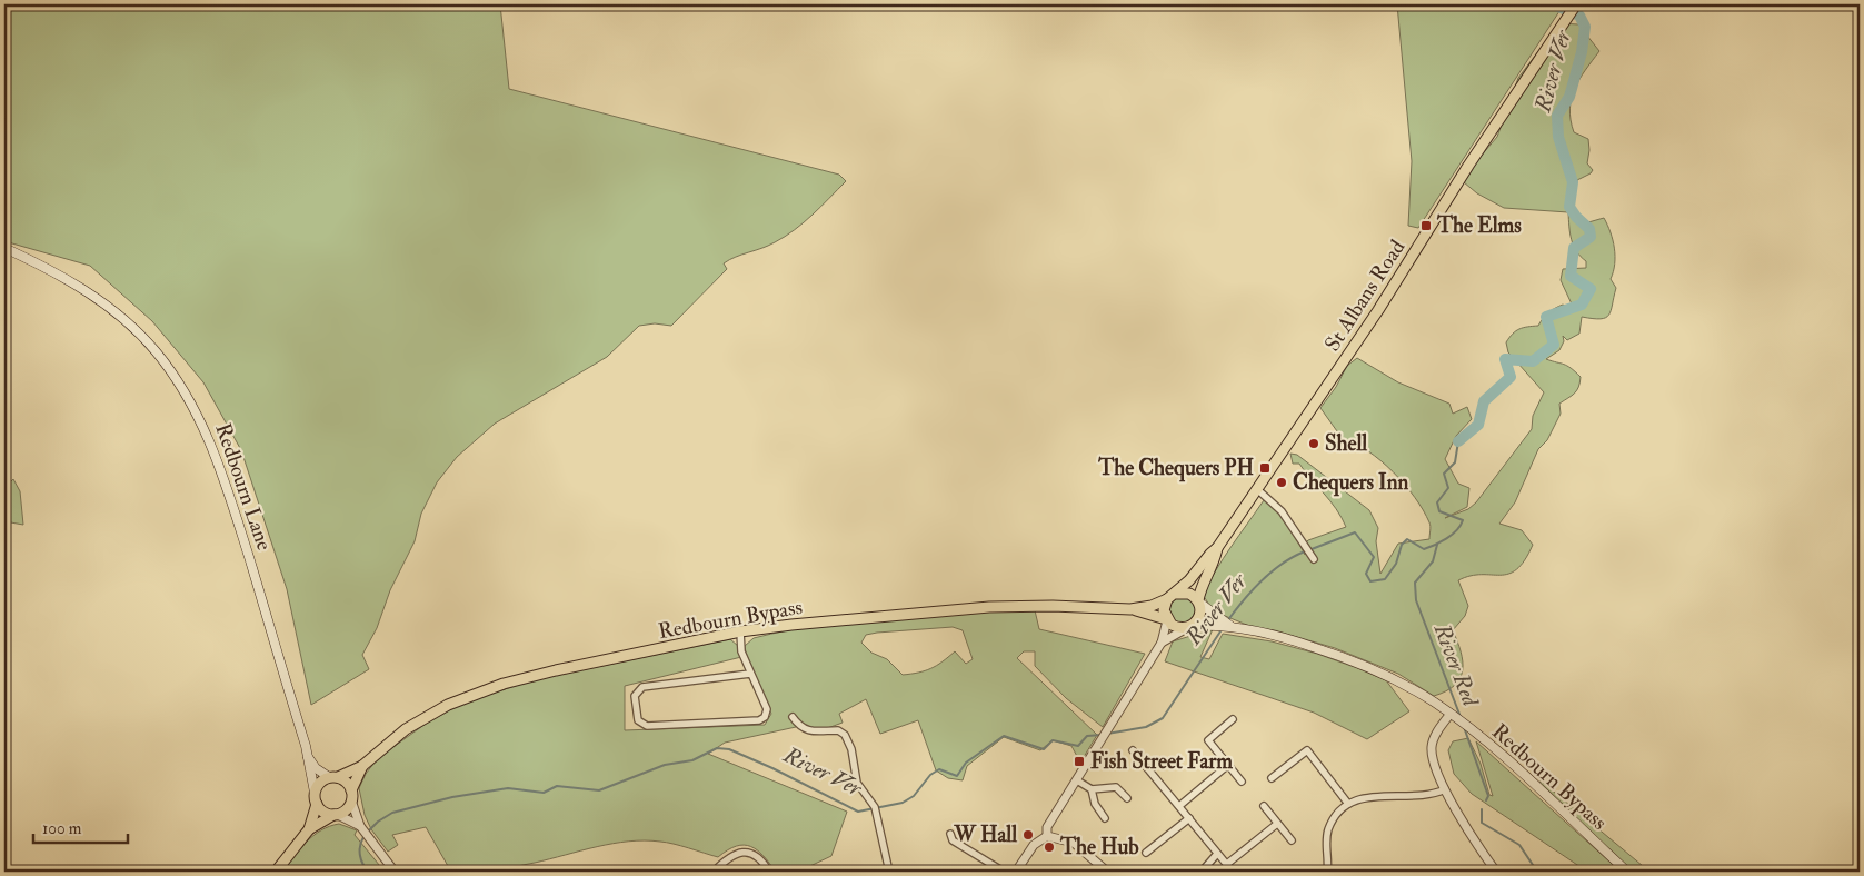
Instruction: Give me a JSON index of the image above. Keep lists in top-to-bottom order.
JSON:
{
  "streets": {
    "main road": ["St Albans Road", "Redbourn Lane", "Redbourn Bypass"]
  },
  "crossings": [
    ["St Albans Road", "Redbourn Bypass"],
    ["Redbourn Lane", "Redbourn Bypass"]
  ],
  "water": ["River Ver", "River Red"],
  "places": {
    "transit": ["The Elms", "The Chequers PH", "Fish Street Farm"],
    "other": [
      "Shell",
      "Chequers Inn",
      "W Hall",
      "The Hub"
    ]
  },
  "scale_bar": "100 m"
}
